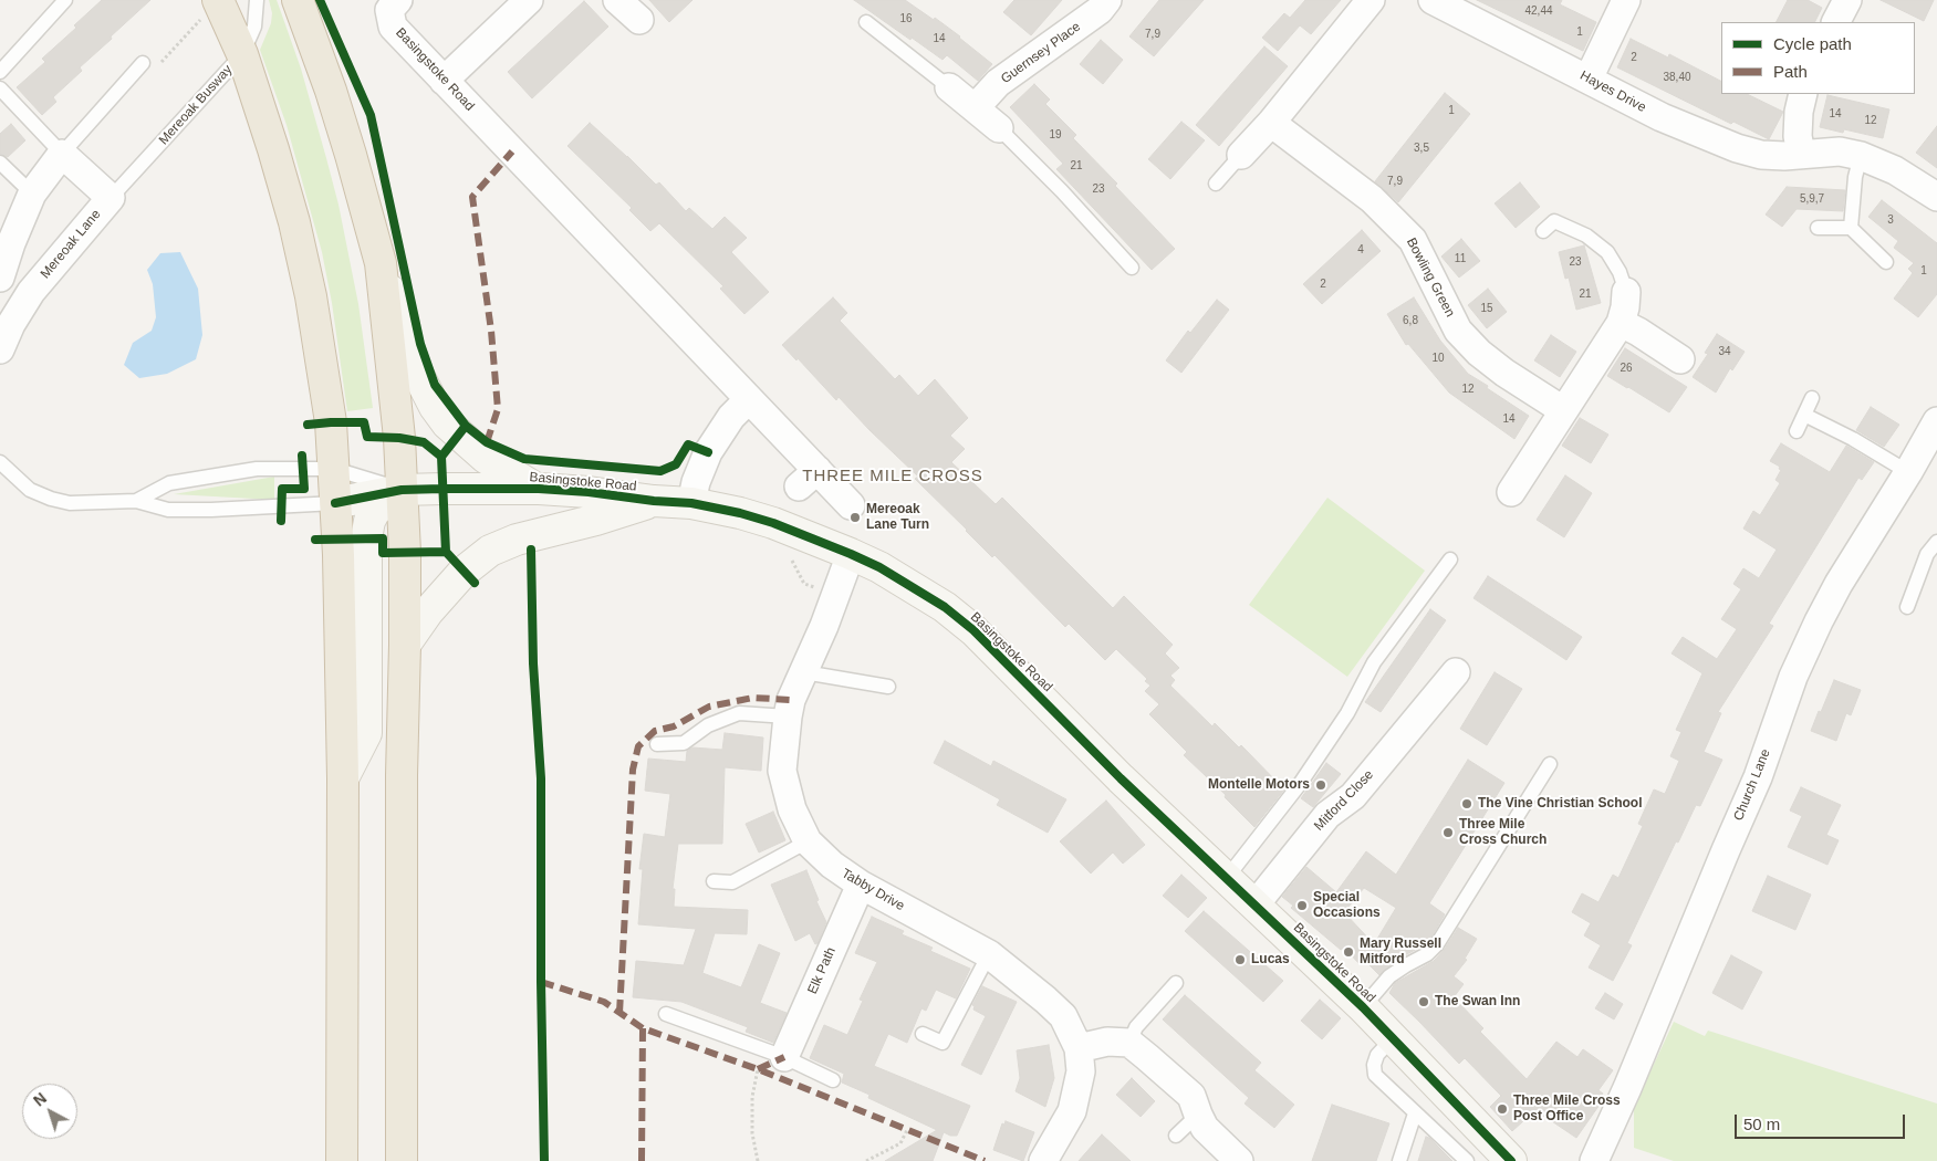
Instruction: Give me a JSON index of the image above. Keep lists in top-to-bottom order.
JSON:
{
  "streets": {
    "street": [
      "Guernsey Place",
      "Basingstoke Road",
      "Hayes Drive",
      "Mereoak Lane",
      "Bowling Green",
      "Church Lane",
      "Mitford Close",
      "Tabby Drive",
      "Elk Path"
    ],
    "lane": ["Mereoak Busway"]
  },
  "crossings": [
    ["Basingstoke Road", "Mitford Close"],
    ["Basingstoke Road", "Tabby Drive"],
    ["Mereoak Busway", "Mereoak Lane"],
    ["Tabby Drive", "Elk Path"]
  ],
  "districts": ["THREE MILE CROSS"],
  "places": [
    "Mereoak Lane Turn",
    "Montelle Motors",
    "The Vine Christian School",
    "Three Mile Cross Church",
    "Special Occasions",
    "Mary Russell Mitford",
    "Lucas",
    "The Swan Inn",
    "Three Mile Cross Post Office"
  ],
  "house_numbers": [
    "42,44",
    "16",
    "1",
    "7,9",
    "14",
    "2",
    "38,40",
    "1",
    "14",
    "12",
    "19",
    "3,5",
    "21",
    "7,9",
    "23",
    "5,9,7",
    "3",
    "4",
    "11",
    "23",
    "1",
    "2",
    "21",
    "15",
    "6,8",
    "34",
    "10",
    "26",
    "12",
    "14"
  ],
  "legend": ["Cycle path", "Path"],
  "scale_bar": "50 m",
  "north": "top left"
}
